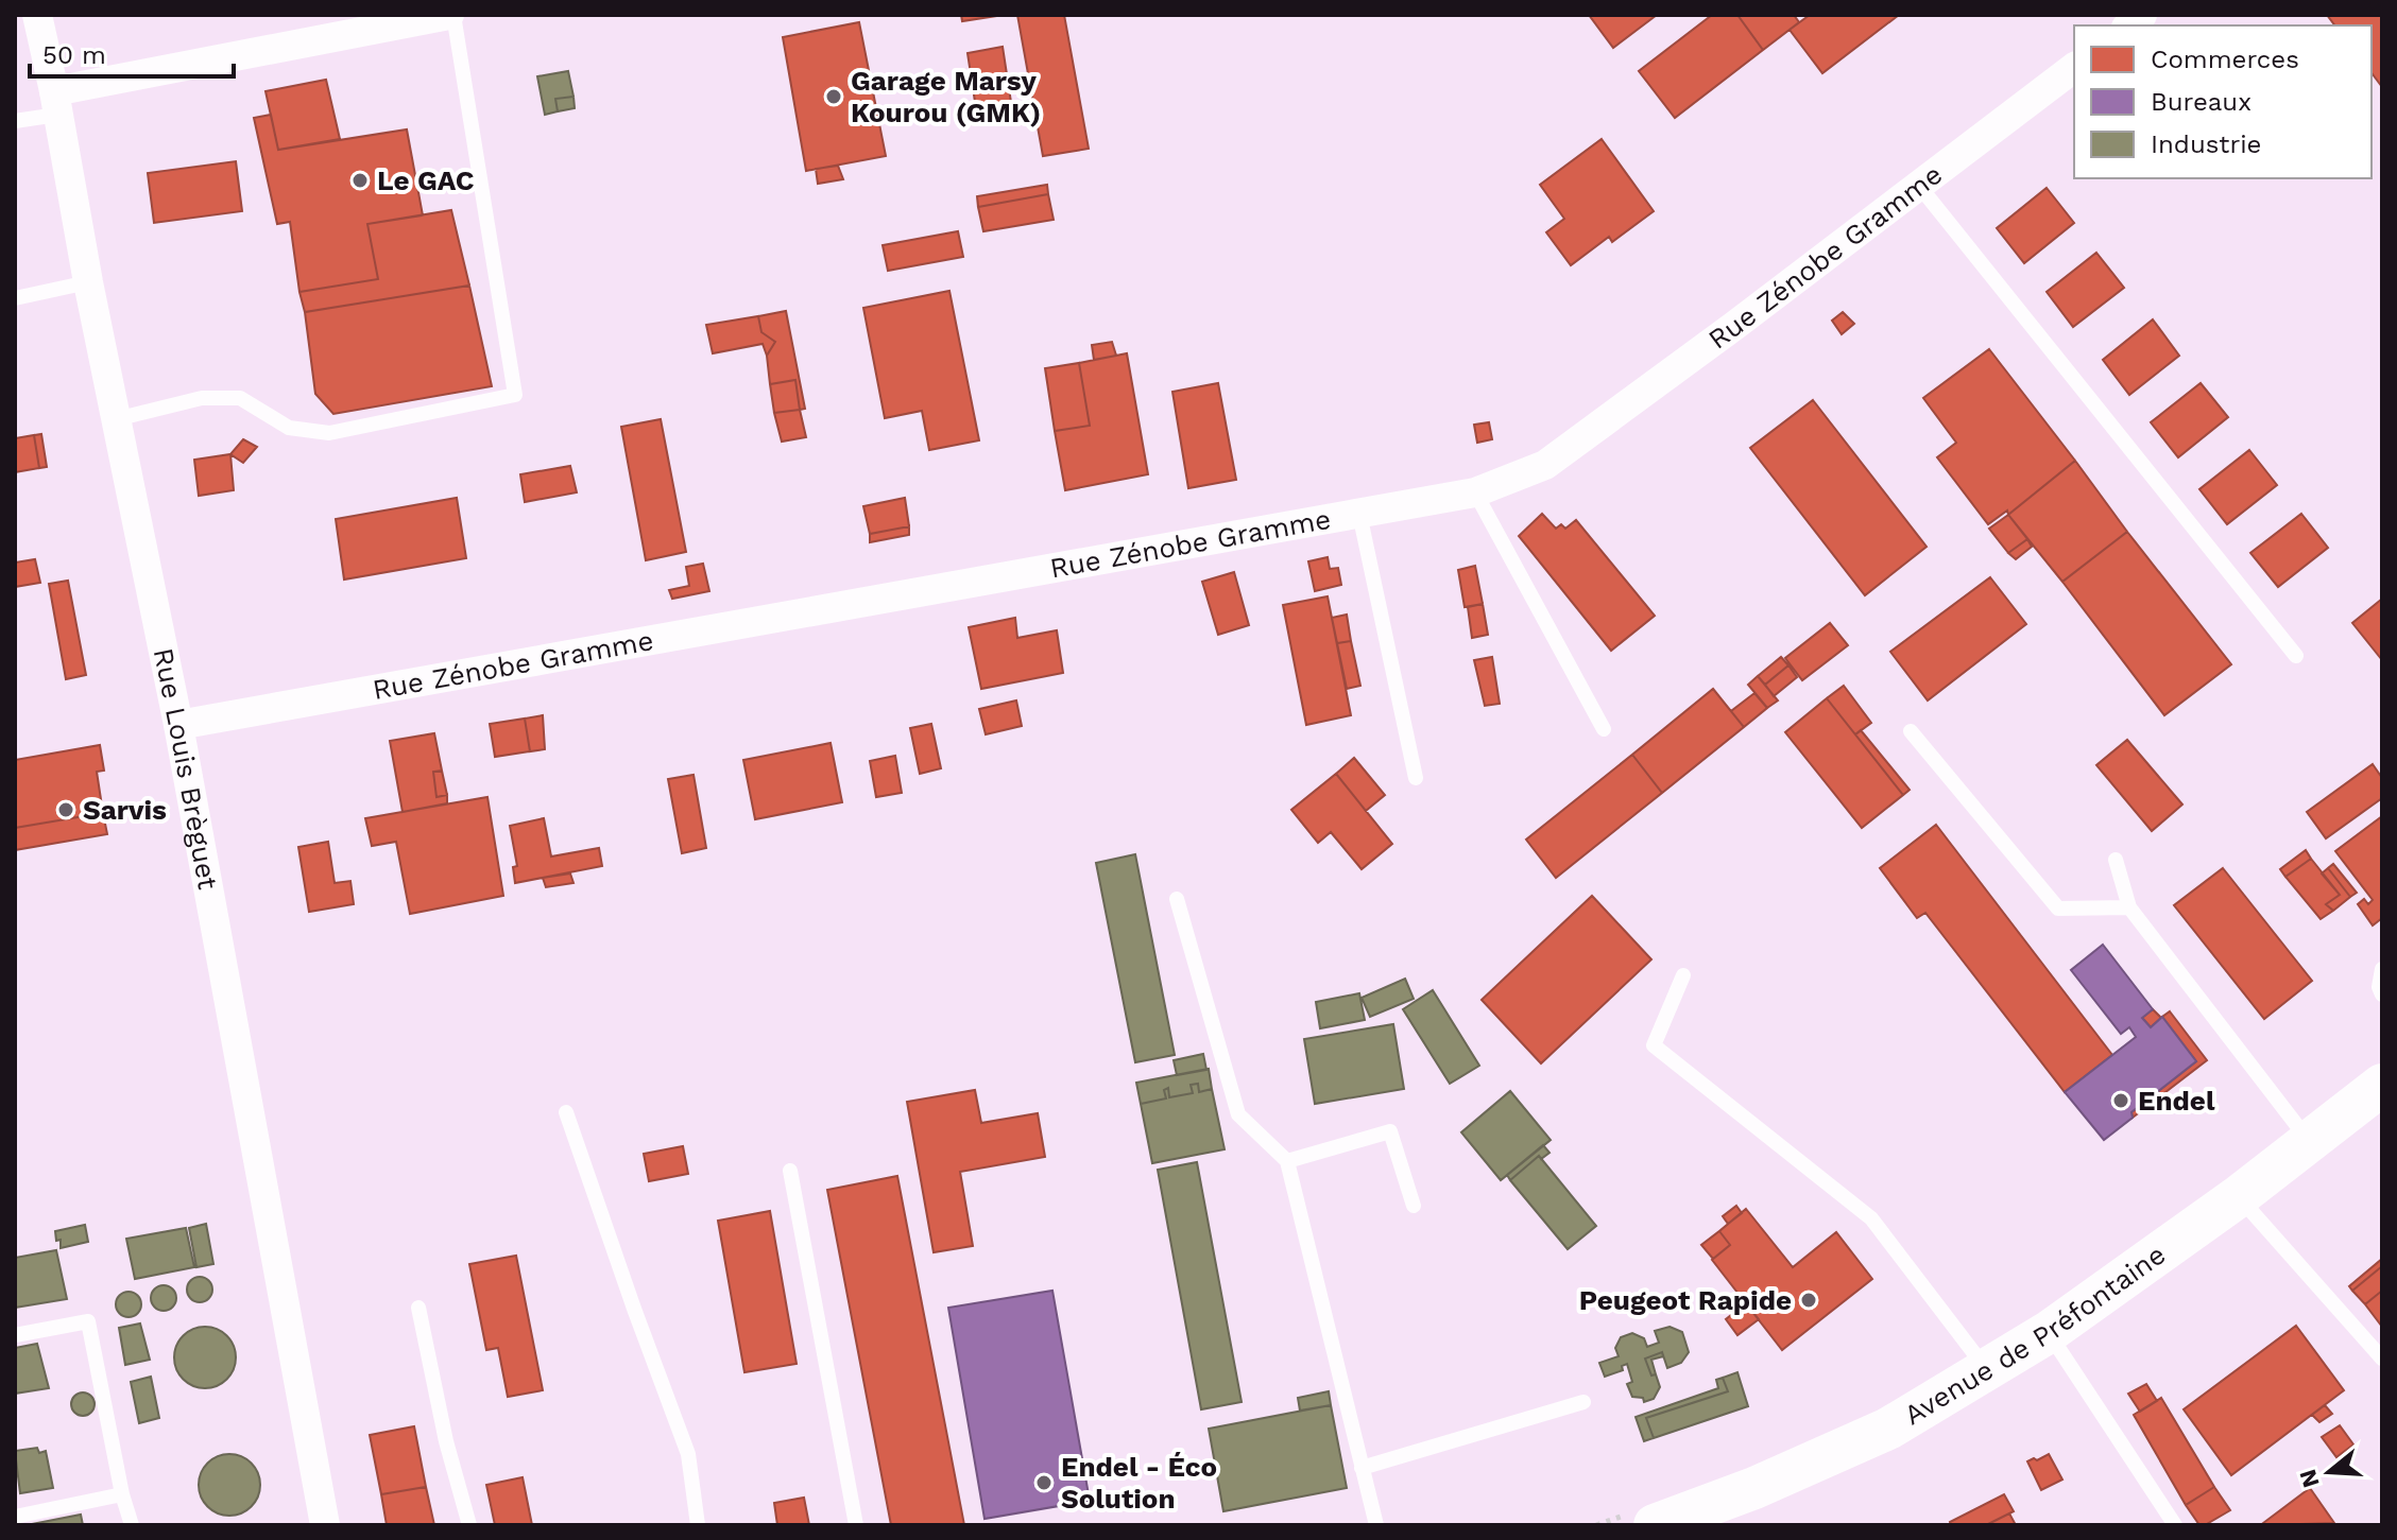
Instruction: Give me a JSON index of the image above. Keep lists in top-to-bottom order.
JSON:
{
  "streets": {
    "main road": ["Avenue de Préfontaine"],
    "street": ["Rue Zénobe Gramme", "Rue Louis Brèguet"]
  },
  "crossings": [
    ["Rue Zénobe Gramme", "Rue Louis Brèguet"]
  ],
  "places": [
    "Garage Marsy Kourou (GMK)",
    "Le GAC",
    "Sarvis",
    "Endel",
    "Peugeot Rapide",
    "Endel - Éco Solution"
  ],
  "legend": ["Commerces", "Bureaux", "Industrie"],
  "scale_bar": "50 m",
  "north": "left"
}
